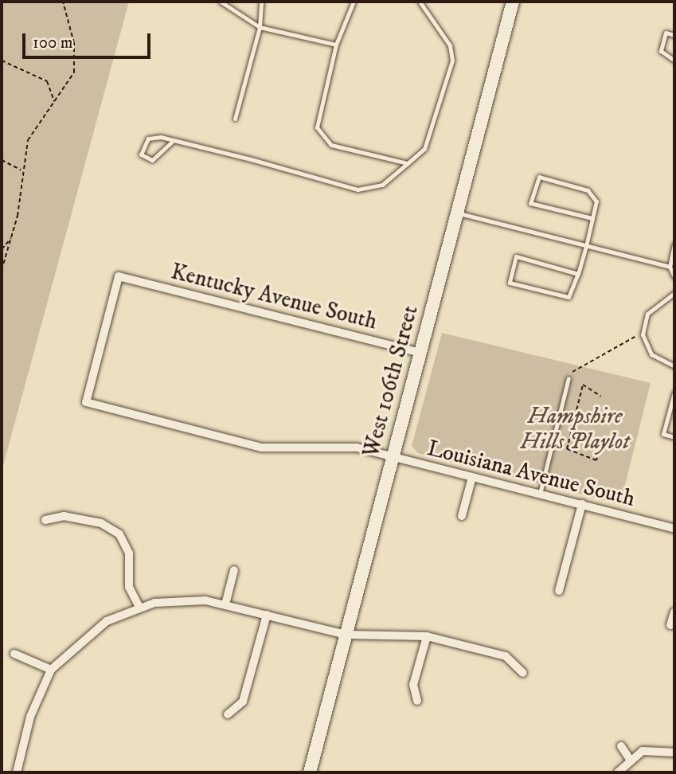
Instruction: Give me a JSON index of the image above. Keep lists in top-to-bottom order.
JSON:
{
  "streets": {
    "street": ["Kentucky Avenue South", "West 106th Street", "Louisiana Avenue South"]
  },
  "crossings": [
    ["Kentucky Avenue South", "West 106th Street"],
    ["Kentucky Avenue South", "Louisiana Avenue South"],
    ["West 106th Street", "Louisiana Avenue South"]
  ],
  "parks": ["Hampshire Hills Playlot"],
  "scale_bar": "100 m"
}
